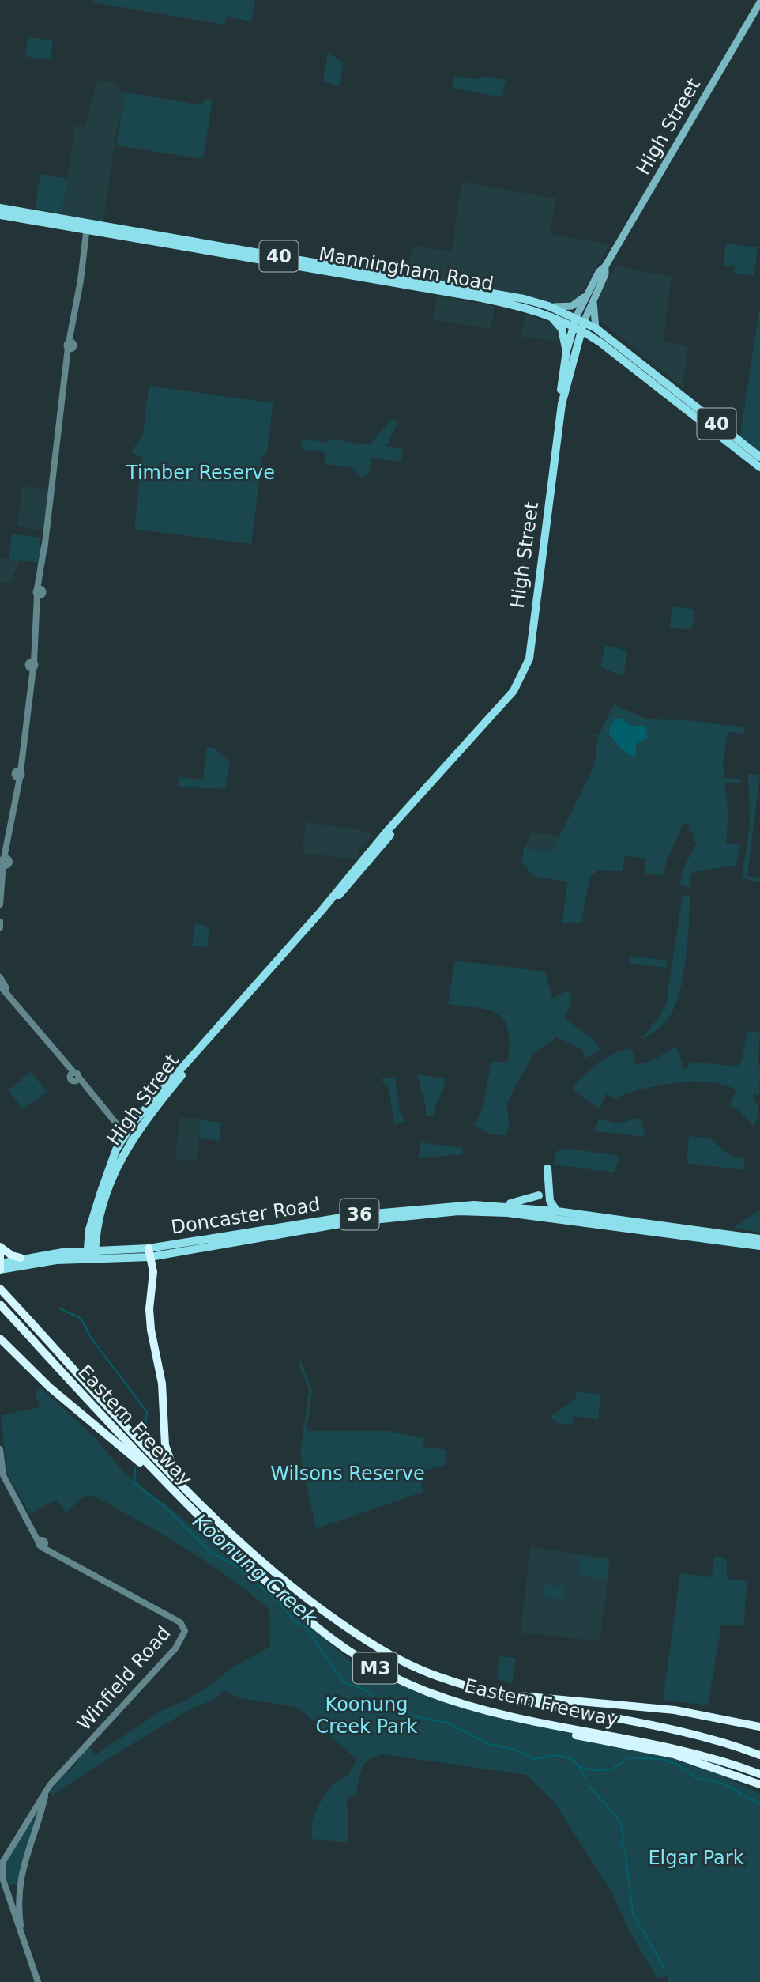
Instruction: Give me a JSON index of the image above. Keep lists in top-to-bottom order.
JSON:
{
  "streets": {
    "highway": ["Eastern Freeway", "M3"],
    "main road": [
      "High Street",
      "40",
      "Manningham Road",
      "36",
      "Doncaster Road"
    ],
    "street": ["Winfield Road"]
  },
  "crossings": [
    ["High Street", "Manningham Road"],
    ["High Street", "Doncaster Road"]
  ],
  "water": ["Koonung Creek"],
  "parks": [
    "Timber Reserve",
    "Wilsons Reserve",
    "Koonung Creek Park",
    "Elgar Park"
  ]
}
